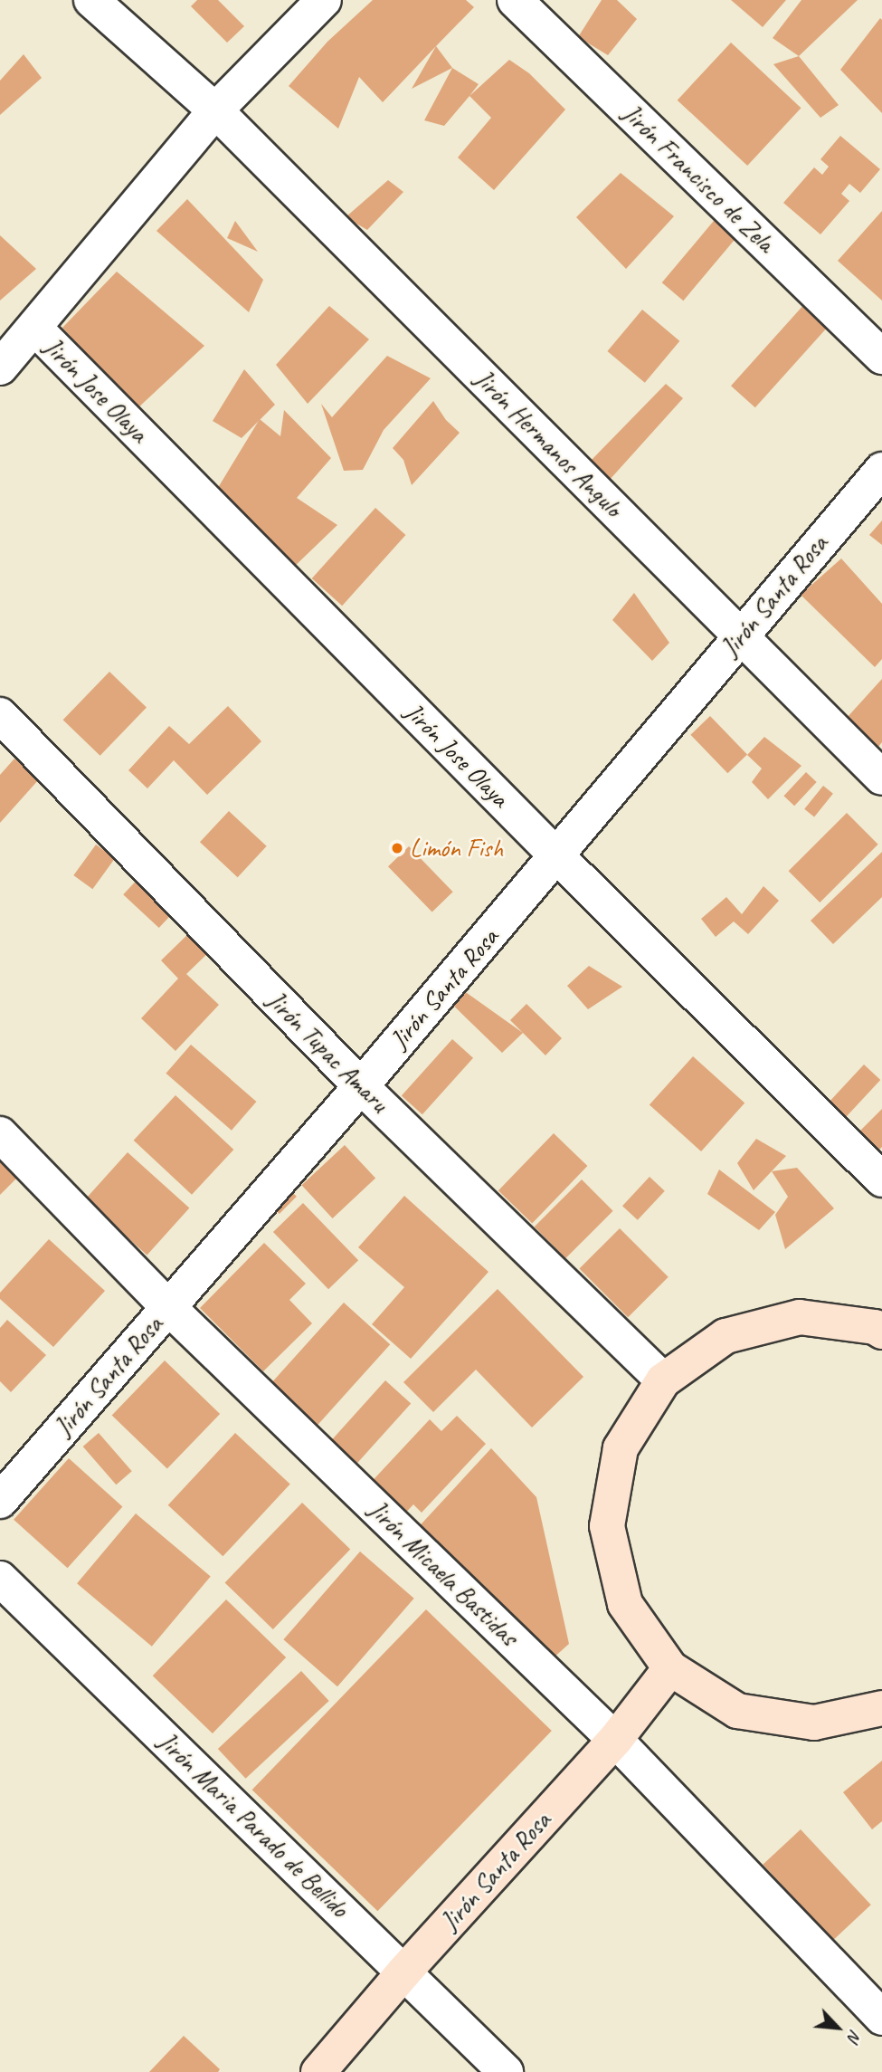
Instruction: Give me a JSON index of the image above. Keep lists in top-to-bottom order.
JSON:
{
  "streets": {
    "street": [
      "Jirón Francisco de Zela",
      "Jirón Jose Olaya",
      "Jirón Hermanos Angulo",
      "Jirón Santa Rosa",
      "Jirón Tupac Amaru",
      "Jirón Micaela Bastidas",
      "Jirón Maria Parado de Bellido"
    ]
  },
  "crossings": [
    ["Jirón Jose Olaya", "Jirón Santa Rosa"],
    ["Jirón Hermanos Angulo", "Jirón Santa Rosa"],
    ["Jirón Santa Rosa", "Jirón Tupac Amaru"],
    ["Jirón Santa Rosa", "Jirón Micaela Bastidas"],
    ["Jirón Santa Rosa", "Jirón Maria Parado de Bellido"]
  ],
  "places": ["Limón Fish"],
  "north": "bottom right"
}
